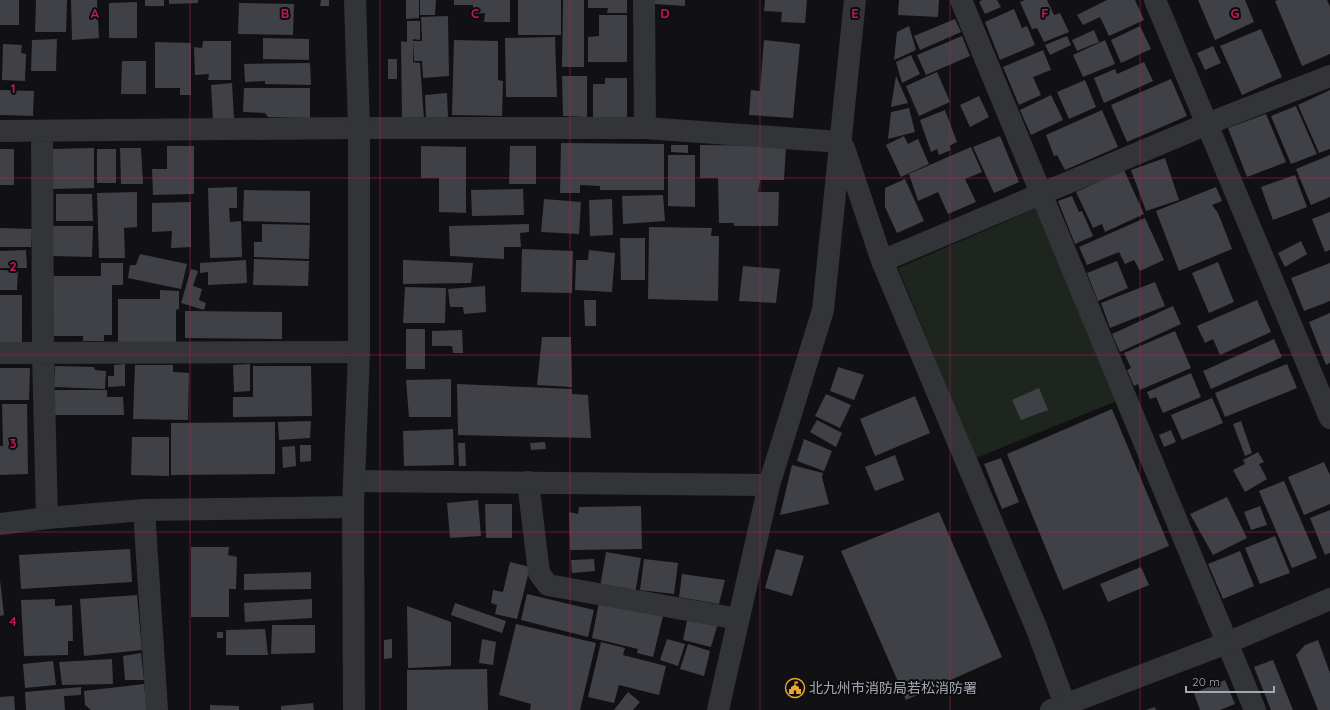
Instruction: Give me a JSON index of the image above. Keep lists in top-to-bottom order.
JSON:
{
  "places": {
    "public building": ["北九州市消防局若松消防署"]
  },
  "scale_bar": "20 m",
  "grid": {
    "columns": [
      "A",
      "B",
      "C",
      "D",
      "E",
      "F",
      "G"
    ],
    "rows": [
      "1",
      "2",
      "3",
      "4"
    ]
  }
}
